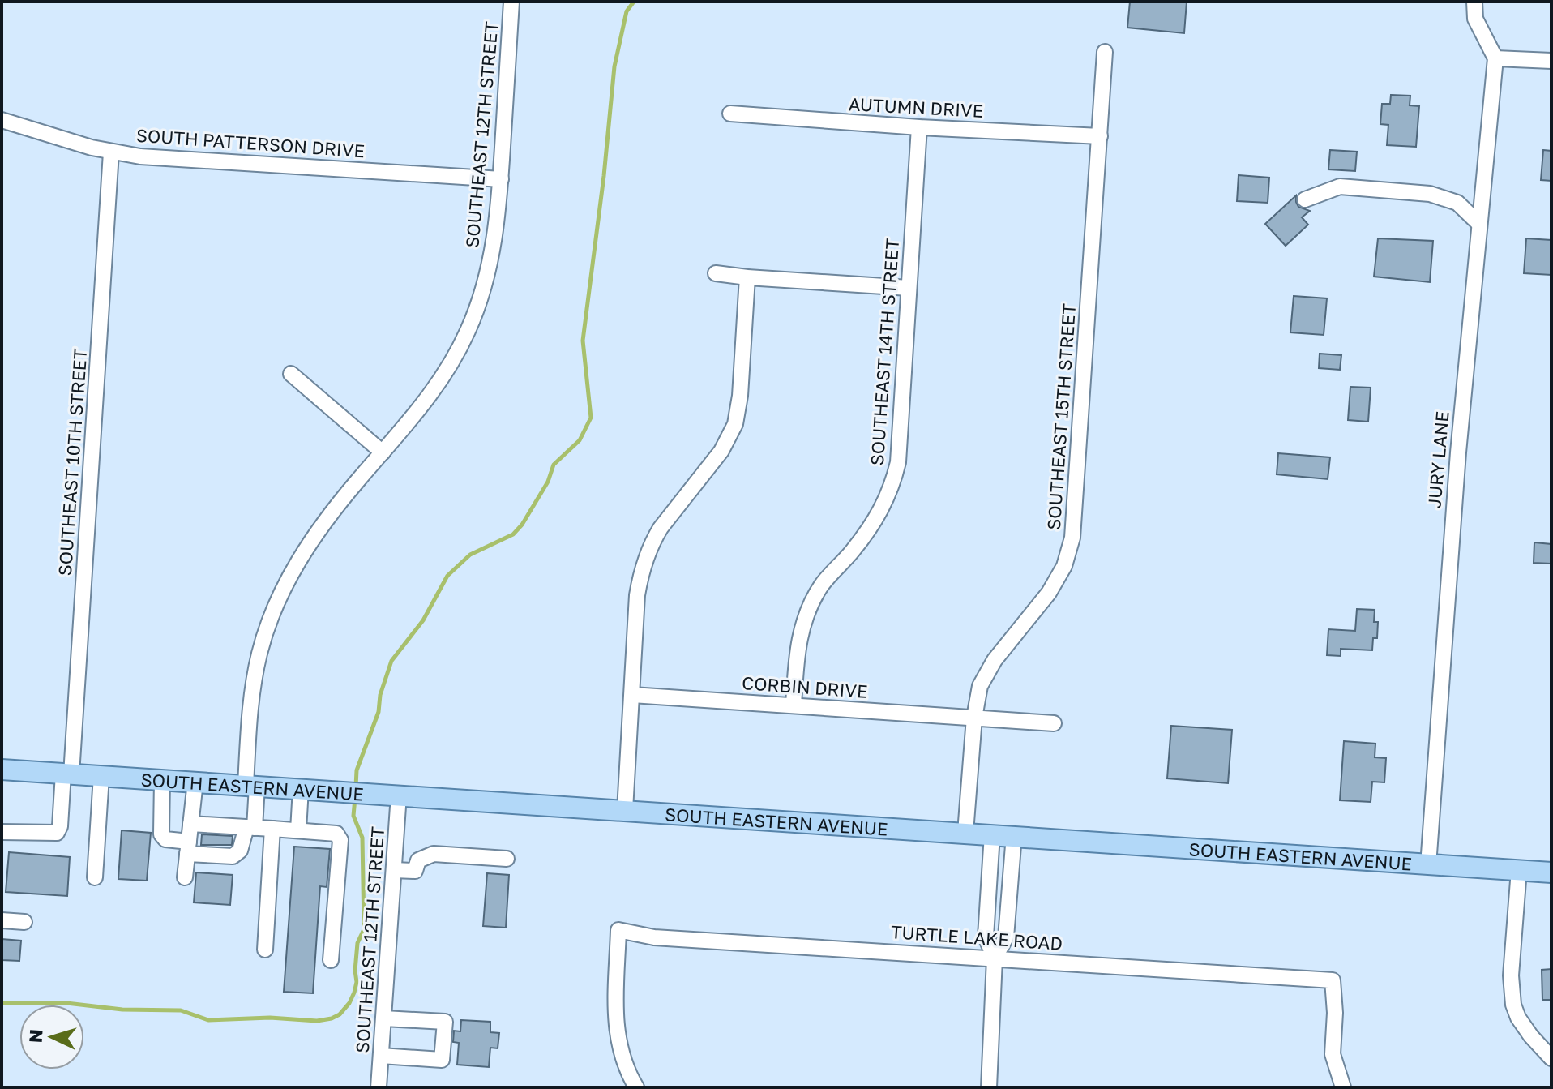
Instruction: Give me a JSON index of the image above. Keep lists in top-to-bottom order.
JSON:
{
  "streets": {
    "main road": ["SOUTH EASTERN AVENUE"],
    "street": [
      "AUTUMN DRIVE",
      "SOUTHEAST 12TH STREET",
      "SOUTH PATTERSON DRIVE",
      "SOUTHEAST 14TH STREET",
      "SOUTHEAST 15TH STREET",
      "JURY LANE",
      "SOUTHEAST 10TH STREET",
      "CORBIN DRIVE",
      "TURTLE LAKE ROAD"
    ]
  },
  "crossings": [
    ["AUTUMN DRIVE", "SOUTHEAST 14TH STREET"],
    ["AUTUMN DRIVE", "SOUTHEAST 15TH STREET"],
    ["SOUTHEAST 12TH STREET", "SOUTH PATTERSON DRIVE"],
    ["SOUTHEAST 12TH STREET", "SOUTH EASTERN AVENUE"],
    ["SOUTH PATTERSON DRIVE", "SOUTHEAST 10TH STREET"],
    ["SOUTHEAST 14TH STREET", "CORBIN DRIVE"],
    ["SOUTHEAST 15TH STREET", "CORBIN DRIVE"],
    ["SOUTHEAST 15TH STREET", "SOUTH EASTERN AVENUE"],
    ["JURY LANE", "SOUTH EASTERN AVENUE"],
    ["SOUTHEAST 10TH STREET", "SOUTH EASTERN AVENUE"]
  ],
  "north": "left"
}
